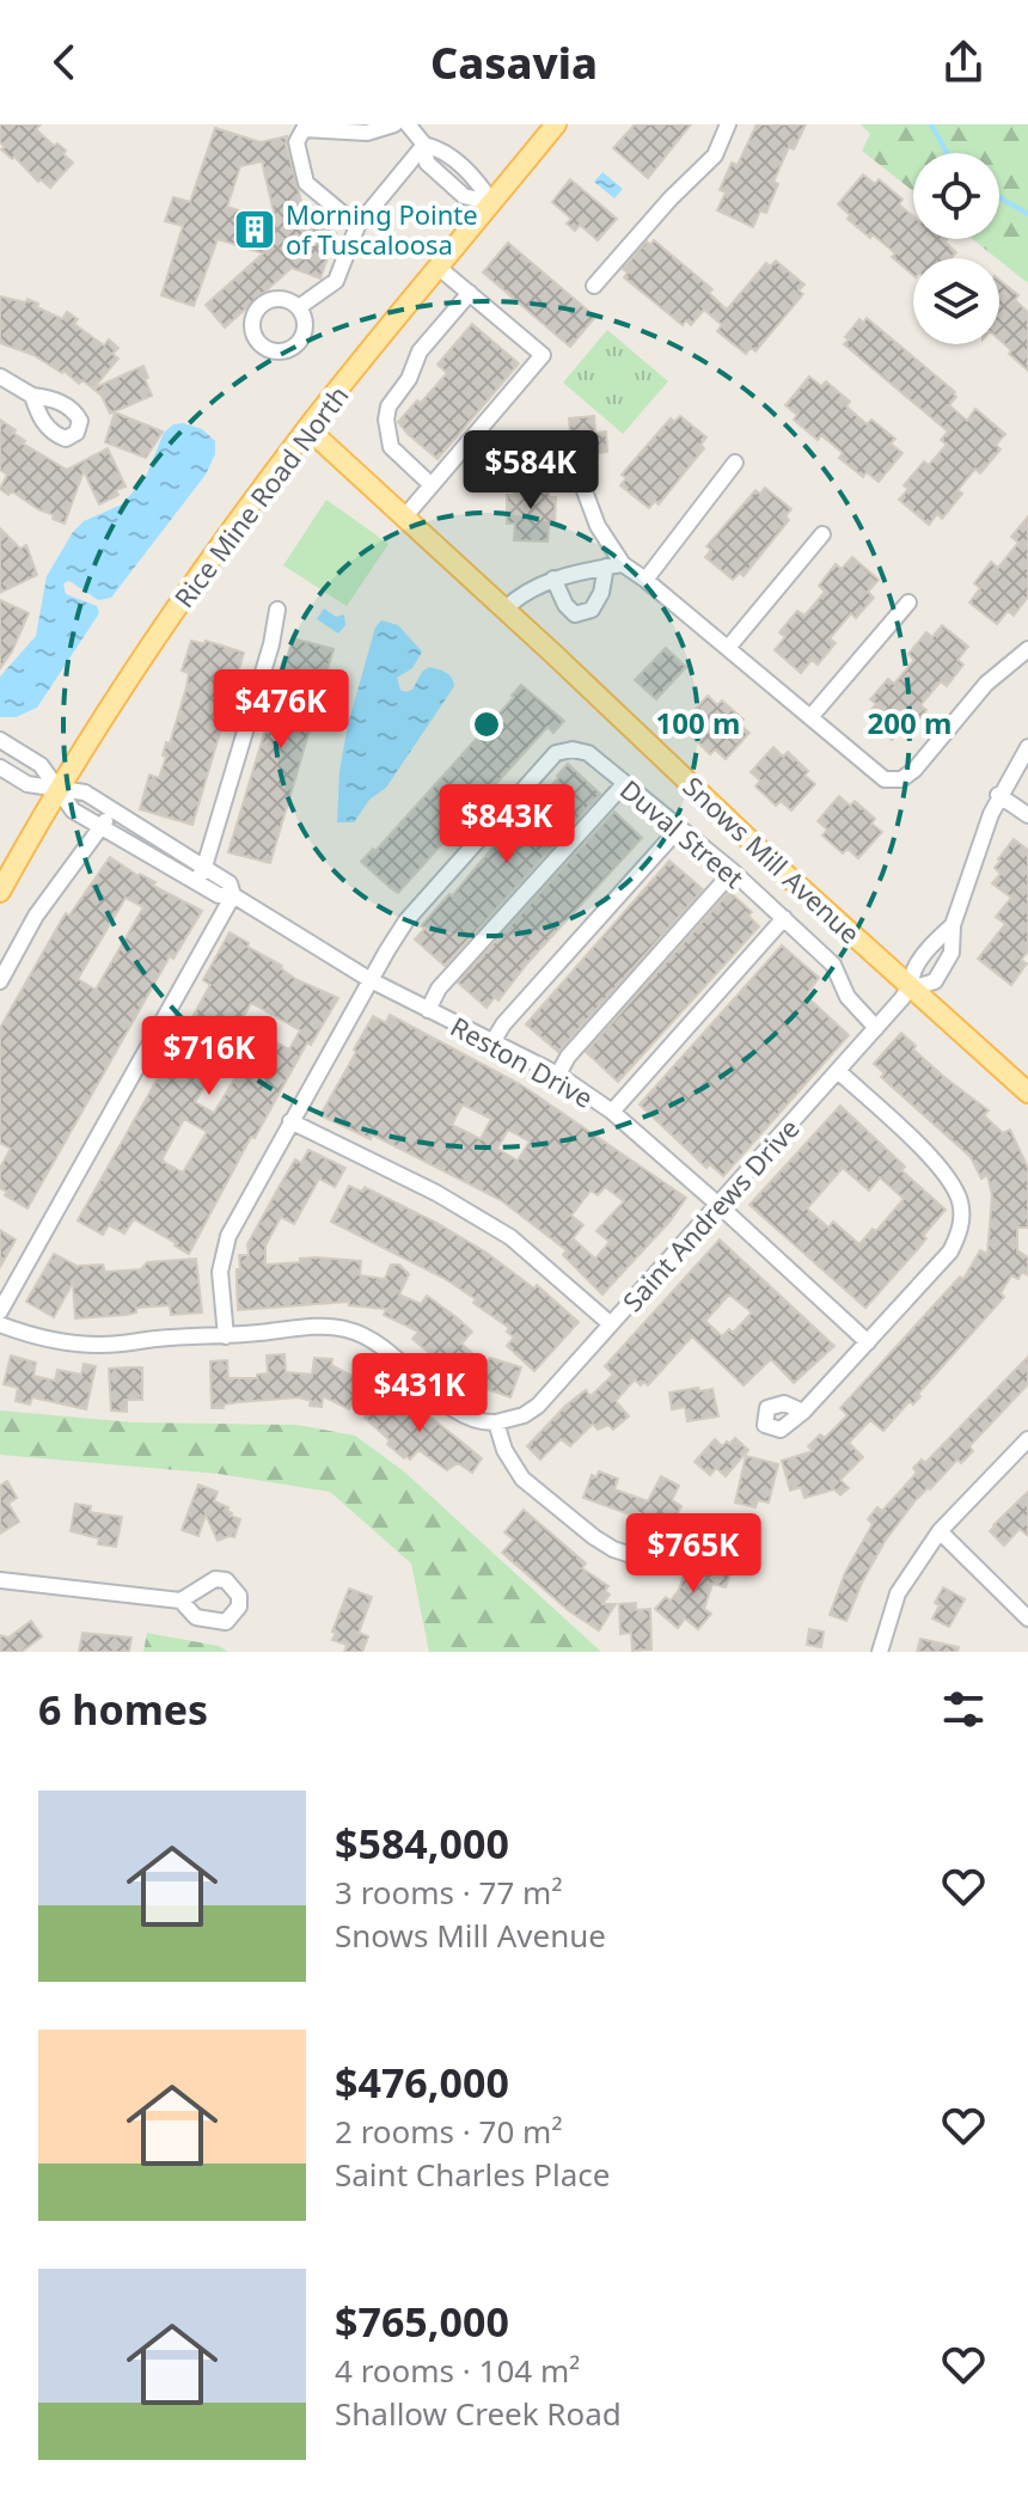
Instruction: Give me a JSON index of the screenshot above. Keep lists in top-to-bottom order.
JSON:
{
  "streets": {
    "main road": ["Rice Mine Road North", "Snows Mill Avenue"],
    "street": ["Duval Street", "Reston Drive", "Saint Andrews Drive"]
  },
  "crossings": [
    ["Rice Mine Road North", "Snows Mill Avenue"],
    ["Rice Mine Road North", "Reston Drive"],
    ["Duval Street", "Reston Drive"],
    ["Duval Street", "Saint Andrews Drive"],
    ["Snows Mill Avenue", "Saint Andrews Drive"],
    ["Reston Drive", "Saint Andrews Drive"]
  ],
  "places": {
    "building": ["Morning Pointe of Tuscaloosa"]
  },
  "page": {
    "header": "Casavia",
    "price": [
      "$584K",
      "$476K",
      "$843K",
      "$716K",
      "$431K",
      "$765K"
    ],
    "heading": "6 homes",
    "list": [
      {
        "name": "$584,000",
        "note": "3 rooms · 77 m² · Snows Mill Avenue"
      },
      {
        "name": "$476,000",
        "note": "2 rooms · 70 m² · Saint Charles Place"
      },
      {
        "name": "$765,000",
        "note": "4 rooms · 104 m² · Shallow Creek Road"
      }
    ]
  },
  "rings": ["100 m", "200 m"]
}
